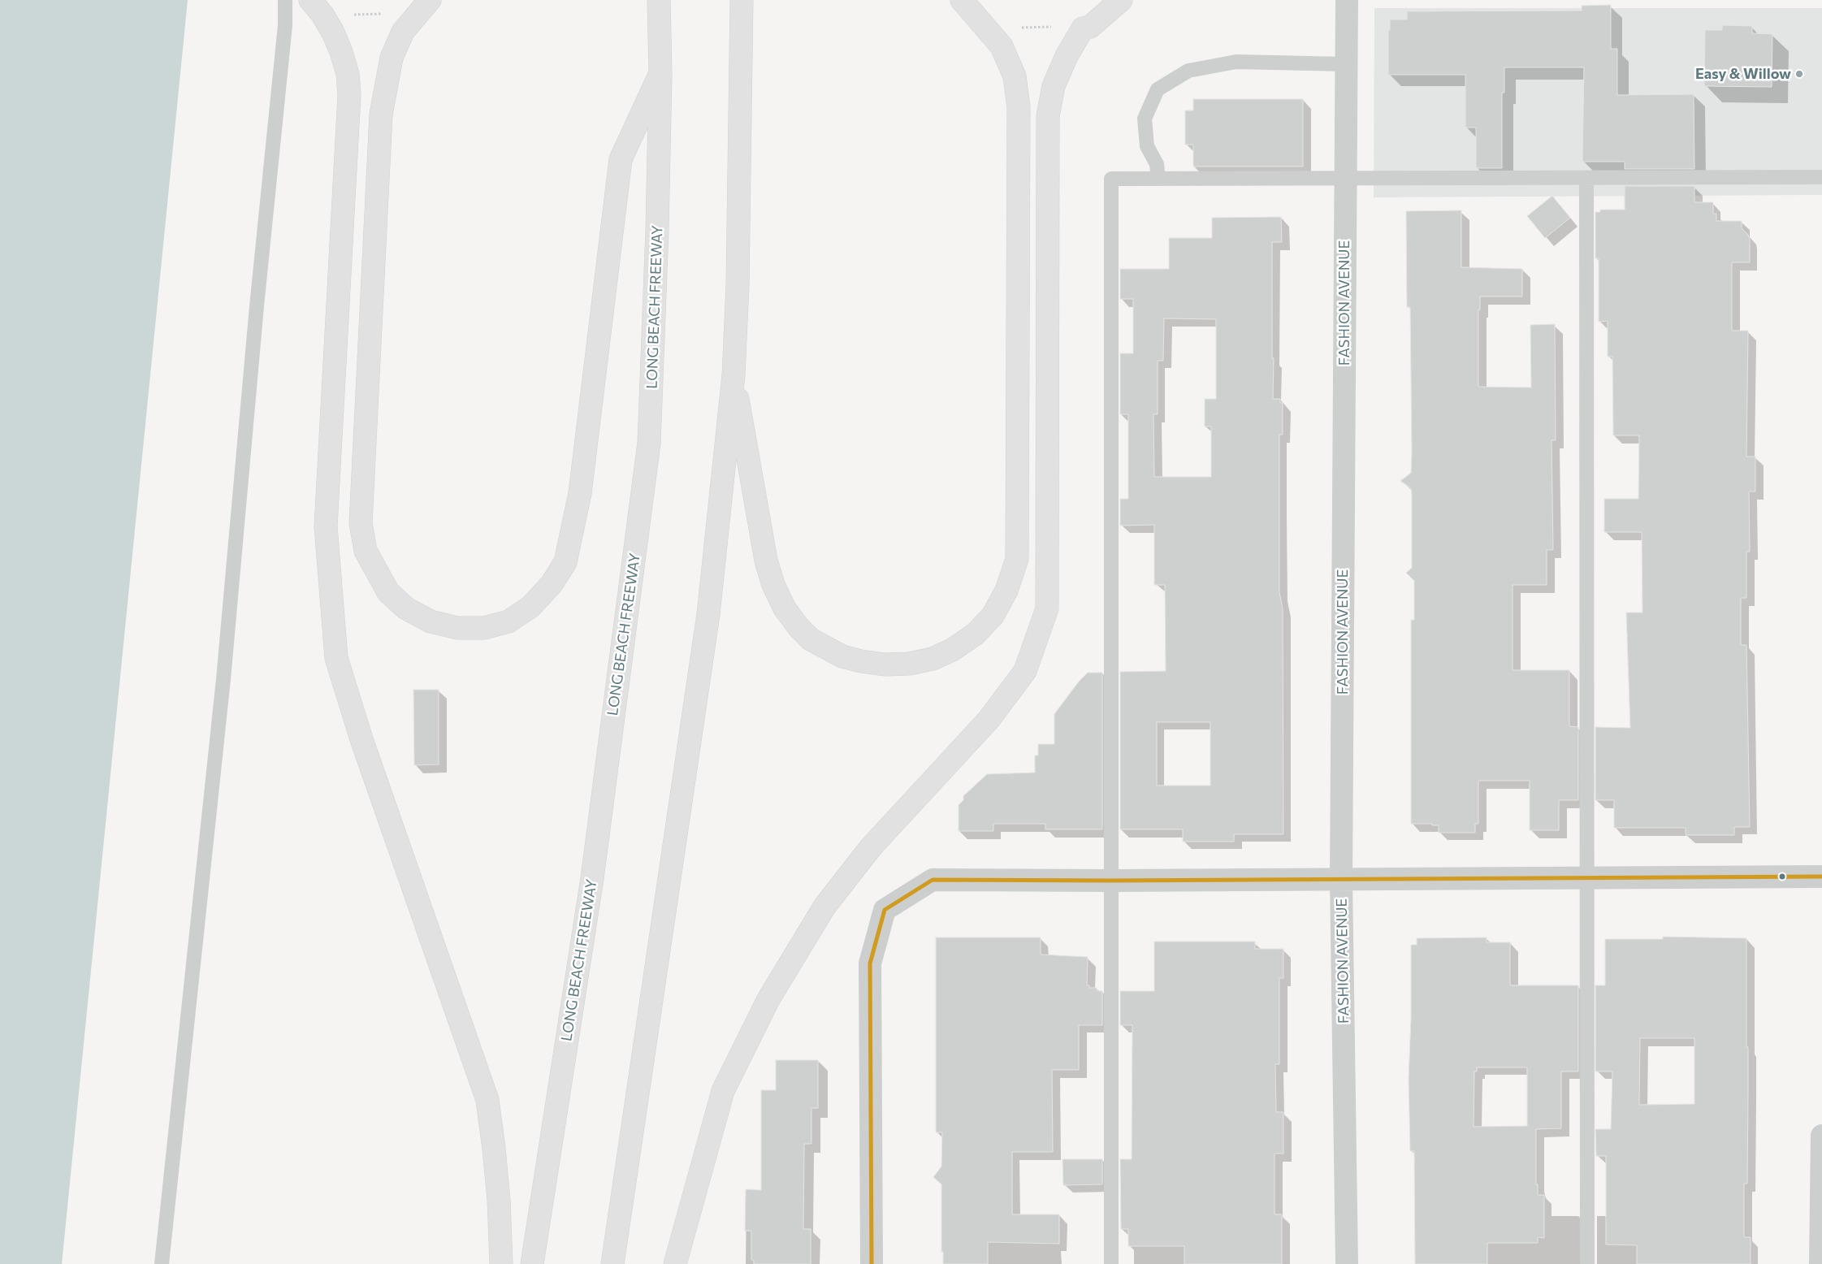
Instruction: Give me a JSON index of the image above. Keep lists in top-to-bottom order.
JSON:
{
  "streets": {
    "highway": ["LONG BEACH FREEWAY"],
    "street": ["FASHION AVENUE"]
  },
  "places": ["Easy & Willow"]
}
